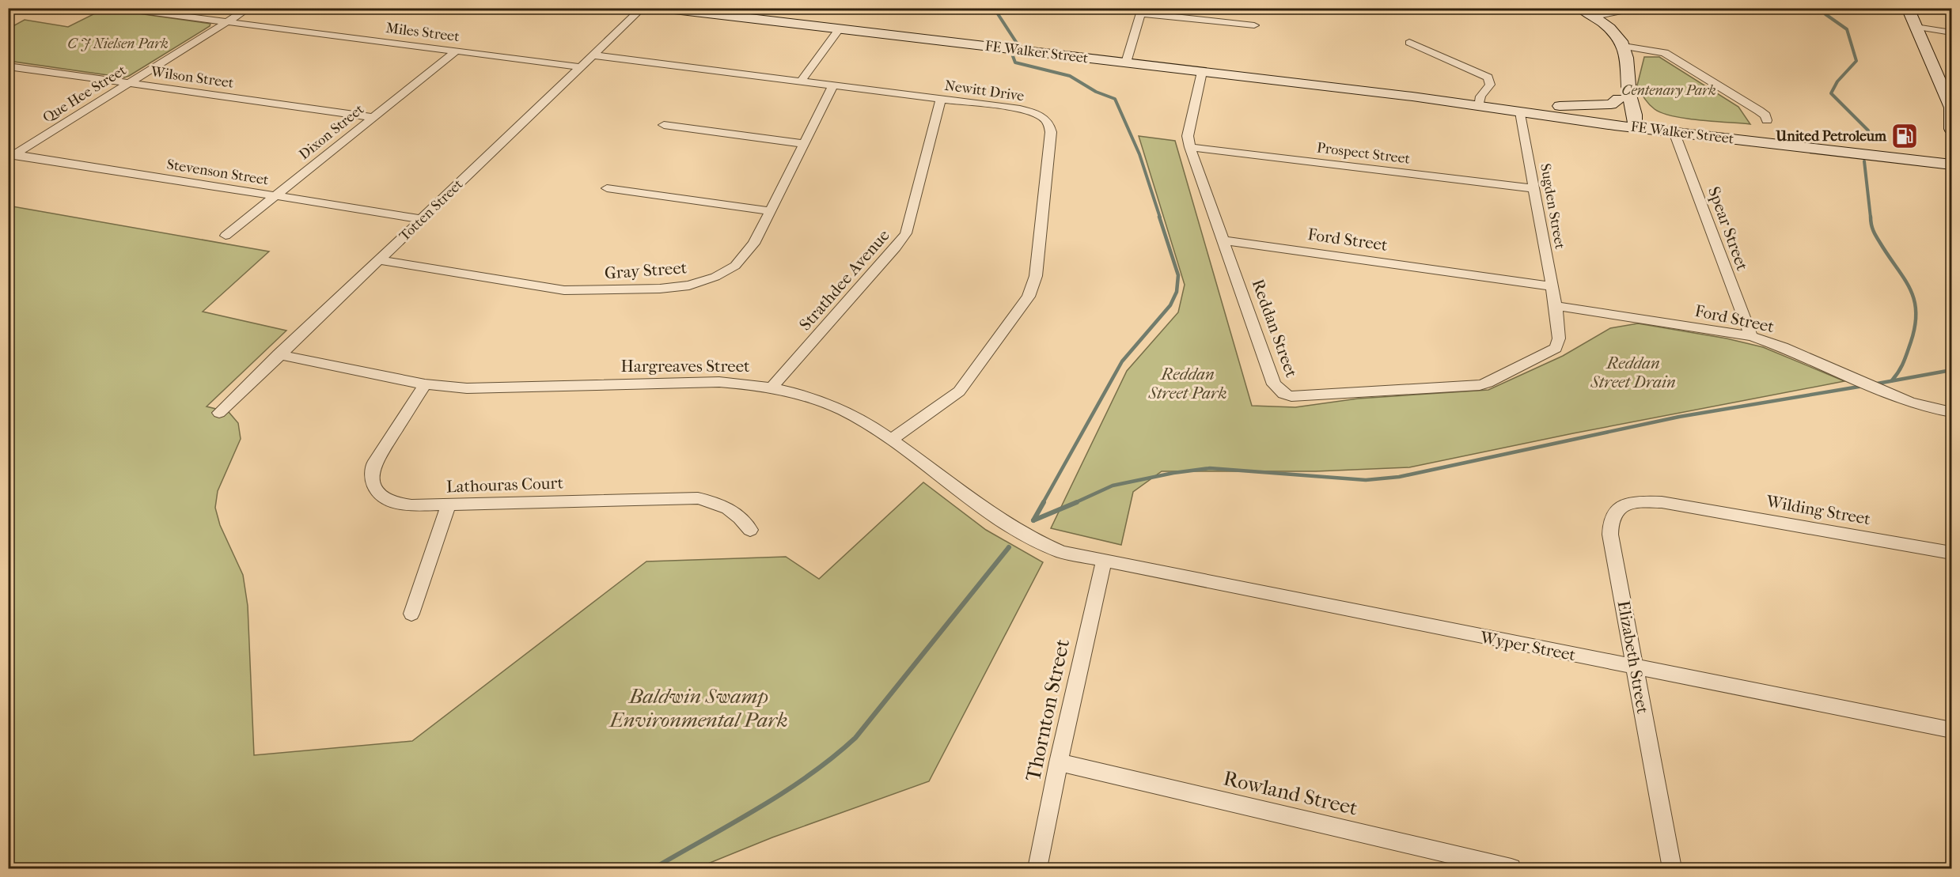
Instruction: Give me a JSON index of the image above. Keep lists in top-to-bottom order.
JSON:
{
  "streets": {
    "main road": ["FE Walker Street"],
    "street": [
      "Miles Street",
      "Wilson Street",
      "Newitt Drive",
      "Que Hee Street",
      "Dixon Street",
      "Prospect Street",
      "Stevenson Street",
      "Sugden Street",
      "Totten Street",
      "Spear Street",
      "Ford Street",
      "Gray Street",
      "Strathdee Avenue",
      "Reddan Street",
      "Hargreaves Street",
      "Lathouras Court",
      "Wilding Street",
      "Wyper Street",
      "Elizabeth Street",
      "Thornton Street",
      "Rowland Street"
    ]
  },
  "crossings": [
    ["Miles Street", "Que Hee Street"],
    ["Miles Street", "Dixon Street"],
    ["Miles Street", "Totten Street"],
    ["FE Walker Street", "Sugden Street"],
    ["FE Walker Street", "Spear Street"],
    ["FE Walker Street", "Reddan Street"],
    ["Wilson Street", "Que Hee Street"],
    ["Wilson Street", "Dixon Street"],
    ["Newitt Drive", "Totten Street"],
    ["Newitt Drive", "Gray Street"],
    ["Newitt Drive", "Strathdee Avenue"],
    ["Newitt Drive", "Hargreaves Street"],
    ["Que Hee Street", "Stevenson Street"],
    ["Dixon Street", "Stevenson Street"],
    ["Prospect Street", "Sugden Street"],
    ["Prospect Street", "Reddan Street"],
    ["Stevenson Street", "Totten Street"],
    ["Sugden Street", "Ford Street"],
    ["Sugden Street", "Reddan Street"],
    ["Totten Street", "Gray Street"],
    ["Totten Street", "Hargreaves Street"],
    ["Spear Street", "Ford Street"],
    ["Ford Street", "Reddan Street"],
    ["Strathdee Avenue", "Hargreaves Street"],
    ["Hargreaves Street", "Lathouras Court"],
    ["Hargreaves Street", "Wyper Street"],
    ["Hargreaves Street", "Thornton Street"],
    ["Wilding Street", "Elizabeth Street"],
    ["Wyper Street", "Elizabeth Street"],
    ["Wyper Street", "Thornton Street"],
    ["Thornton Street", "Rowland Street"]
  ],
  "parks": [
    "C J Nielsen Park",
    "Centenary Park",
    "Reddan Street Drain",
    "Reddan Street Park",
    "Baldwin Swamp Environmental Park"
  ],
  "places": {
    "fuel station": ["United Petroleum"]
  }
}
